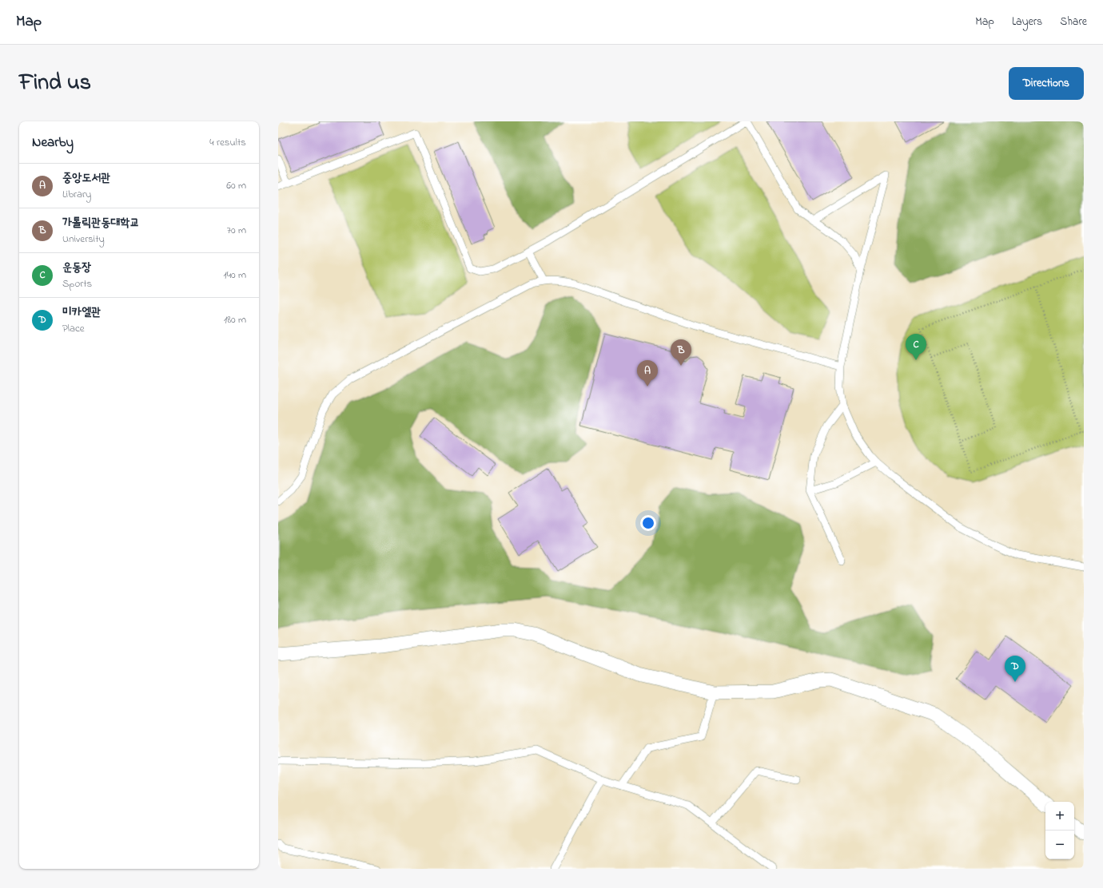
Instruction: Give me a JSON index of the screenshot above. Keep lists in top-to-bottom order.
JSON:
{
  "page": {
    "header": "Map",
    "nav": ["Map", "Layers", "Share"],
    "title": "Find us",
    "buttons": "Directions",
    "heading": ["Nearby", "4 results"],
    "list": [
      {
        "mark": "A",
        "name": "중앙도서관",
        "note": "Library",
        "value": "60 m"
      },
      {
        "mark": "B",
        "name": "가톨릭관동대학교",
        "note": "University",
        "value": "70 m"
      },
      {
        "mark": "C",
        "name": "운동장",
        "note": "Sports",
        "value": "140 m"
      },
      {
        "mark": "D",
        "name": "미카엘관",
        "note": "Place",
        "value": "180 m"
      }
    ],
    "pins": [
      "C",
      "B",
      "A",
      "D"
    ],
    "map_buttons": ["+", "−"]
  }
}
